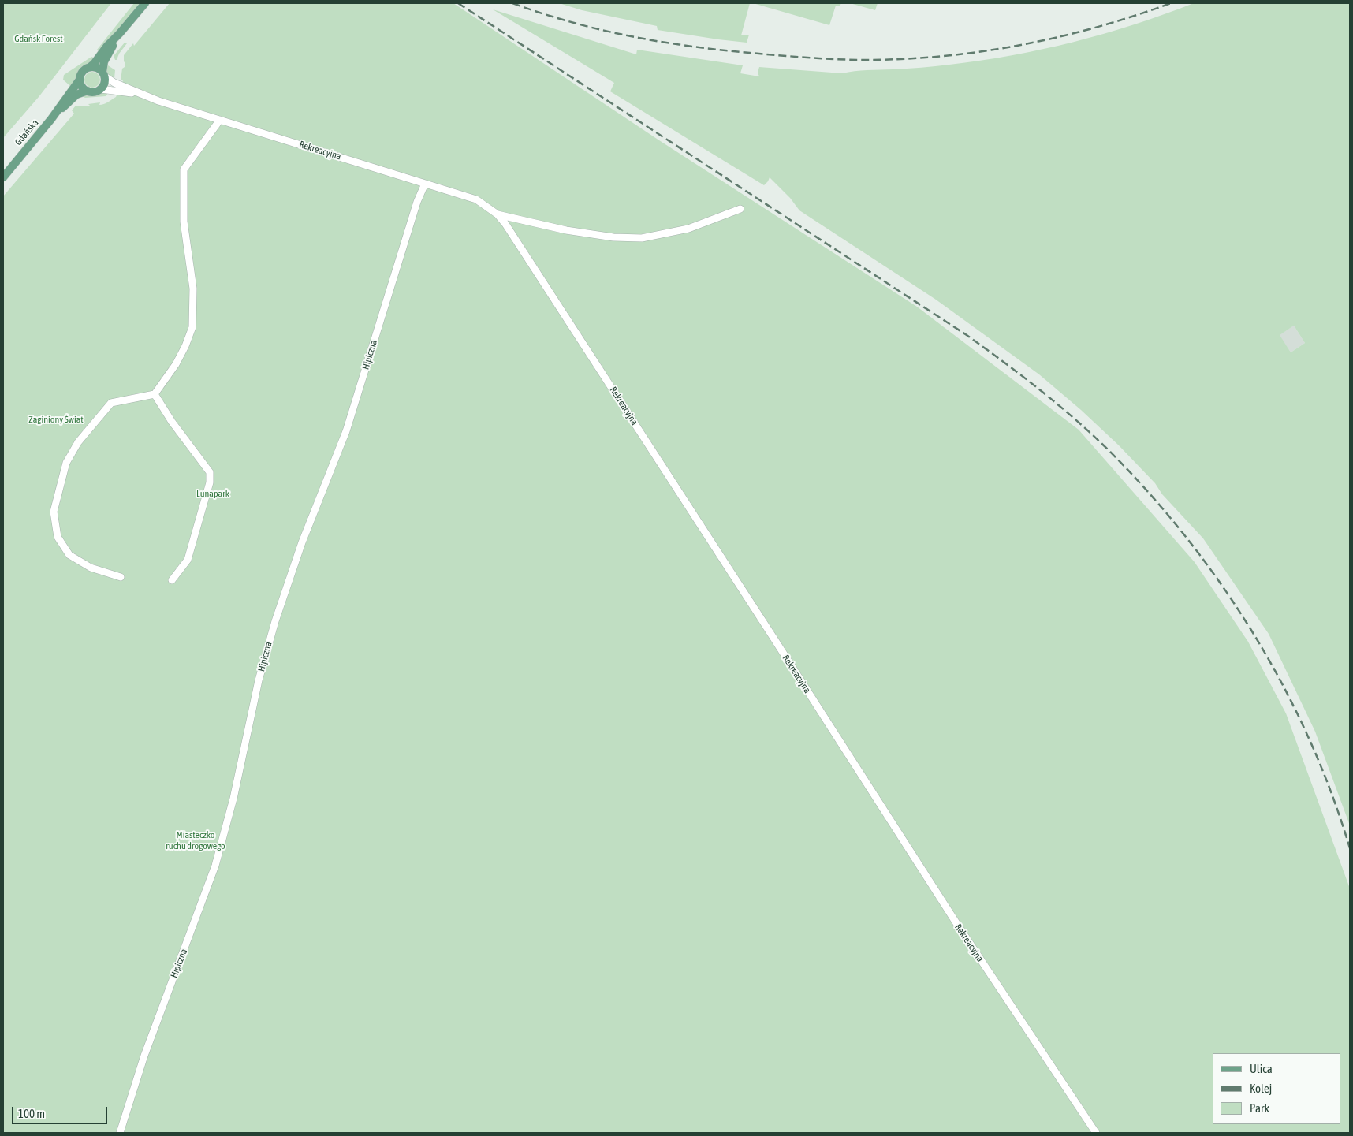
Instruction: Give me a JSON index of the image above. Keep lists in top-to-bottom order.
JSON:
{
  "streets": {
    "main road": ["Gdańska"],
    "street": ["Rekreacyjna", "Hipiczna"]
  },
  "crossings": [
    ["Gdańska", "Rekreacyjna"],
    ["Rekreacyjna", "Hipiczna"]
  ],
  "parks": [
    "Gdańsk Forest",
    "Zaginiony Świat",
    "Lunapark",
    "Miasteczko ruchu drogowego"
  ],
  "legend": ["Ulica", "Kolej", "Park"],
  "scale_bar": "100 m"
}
